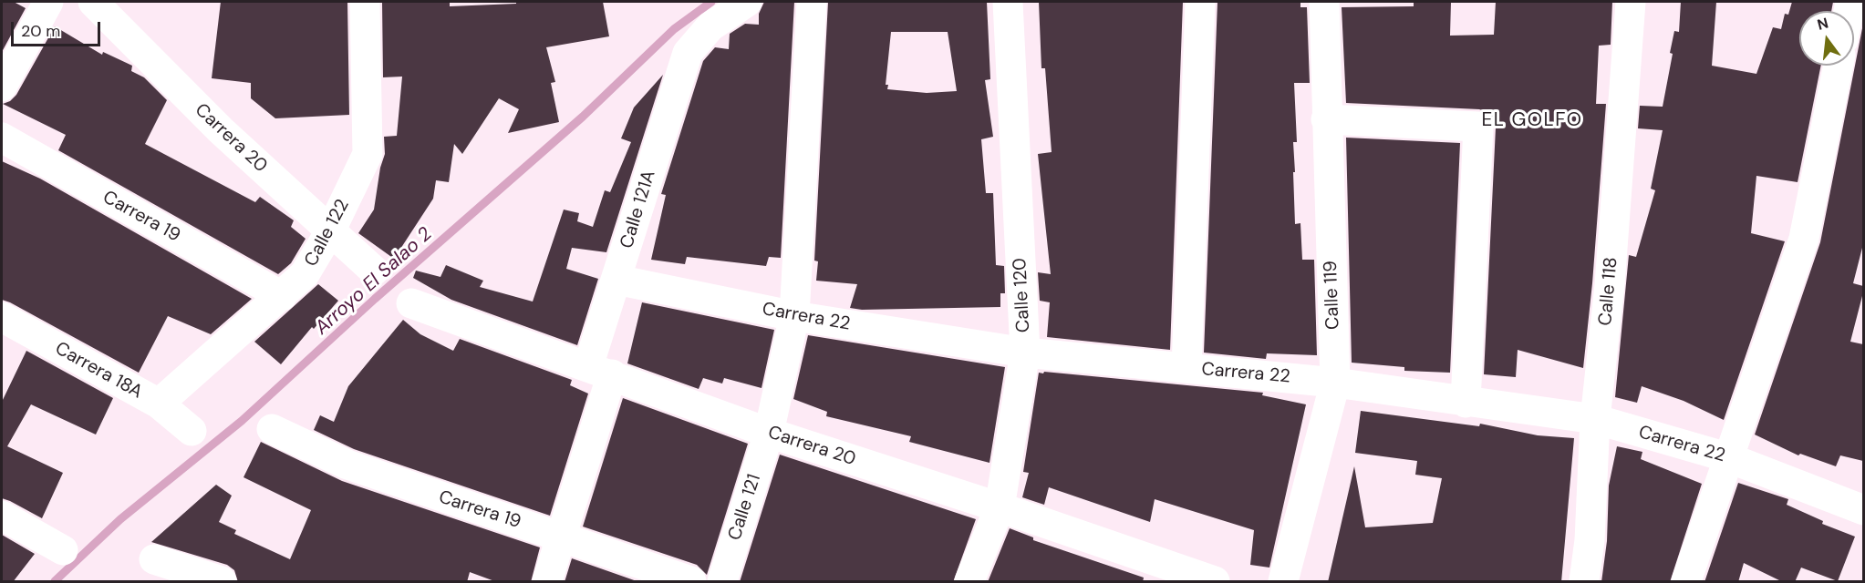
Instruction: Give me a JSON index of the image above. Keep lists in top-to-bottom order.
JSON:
{
  "streets": {
    "street": [
      "Carrera 20",
      "Calle 121A",
      "Carrera 19",
      "Calle 122",
      "Calle 118",
      "Calle 120",
      "Calle 119",
      "Carrera 22",
      "Carrera 18A",
      "Calle 121"
    ]
  },
  "crossings": [
    ["Carrera 20", "Calle 121A"],
    ["Carrera 20", "Calle 122"],
    ["Carrera 20", "Calle 120"],
    ["Carrera 20", "Calle 121"],
    ["Calle 121A", "Carrera 19"],
    ["Calle 121A", "Carrera 22"],
    ["Carrera 19", "Calle 122"],
    ["Calle 122", "Carrera 18A"],
    ["Calle 118", "Carrera 22"],
    ["Calle 120", "Carrera 22"],
    ["Calle 119", "Carrera 22"],
    ["Carrera 22", "Calle 121"]
  ],
  "districts": ["EL GOLFO"],
  "water": ["Arroyo El Salao 2"],
  "scale_bar": "20 m",
  "north": "top"
}
